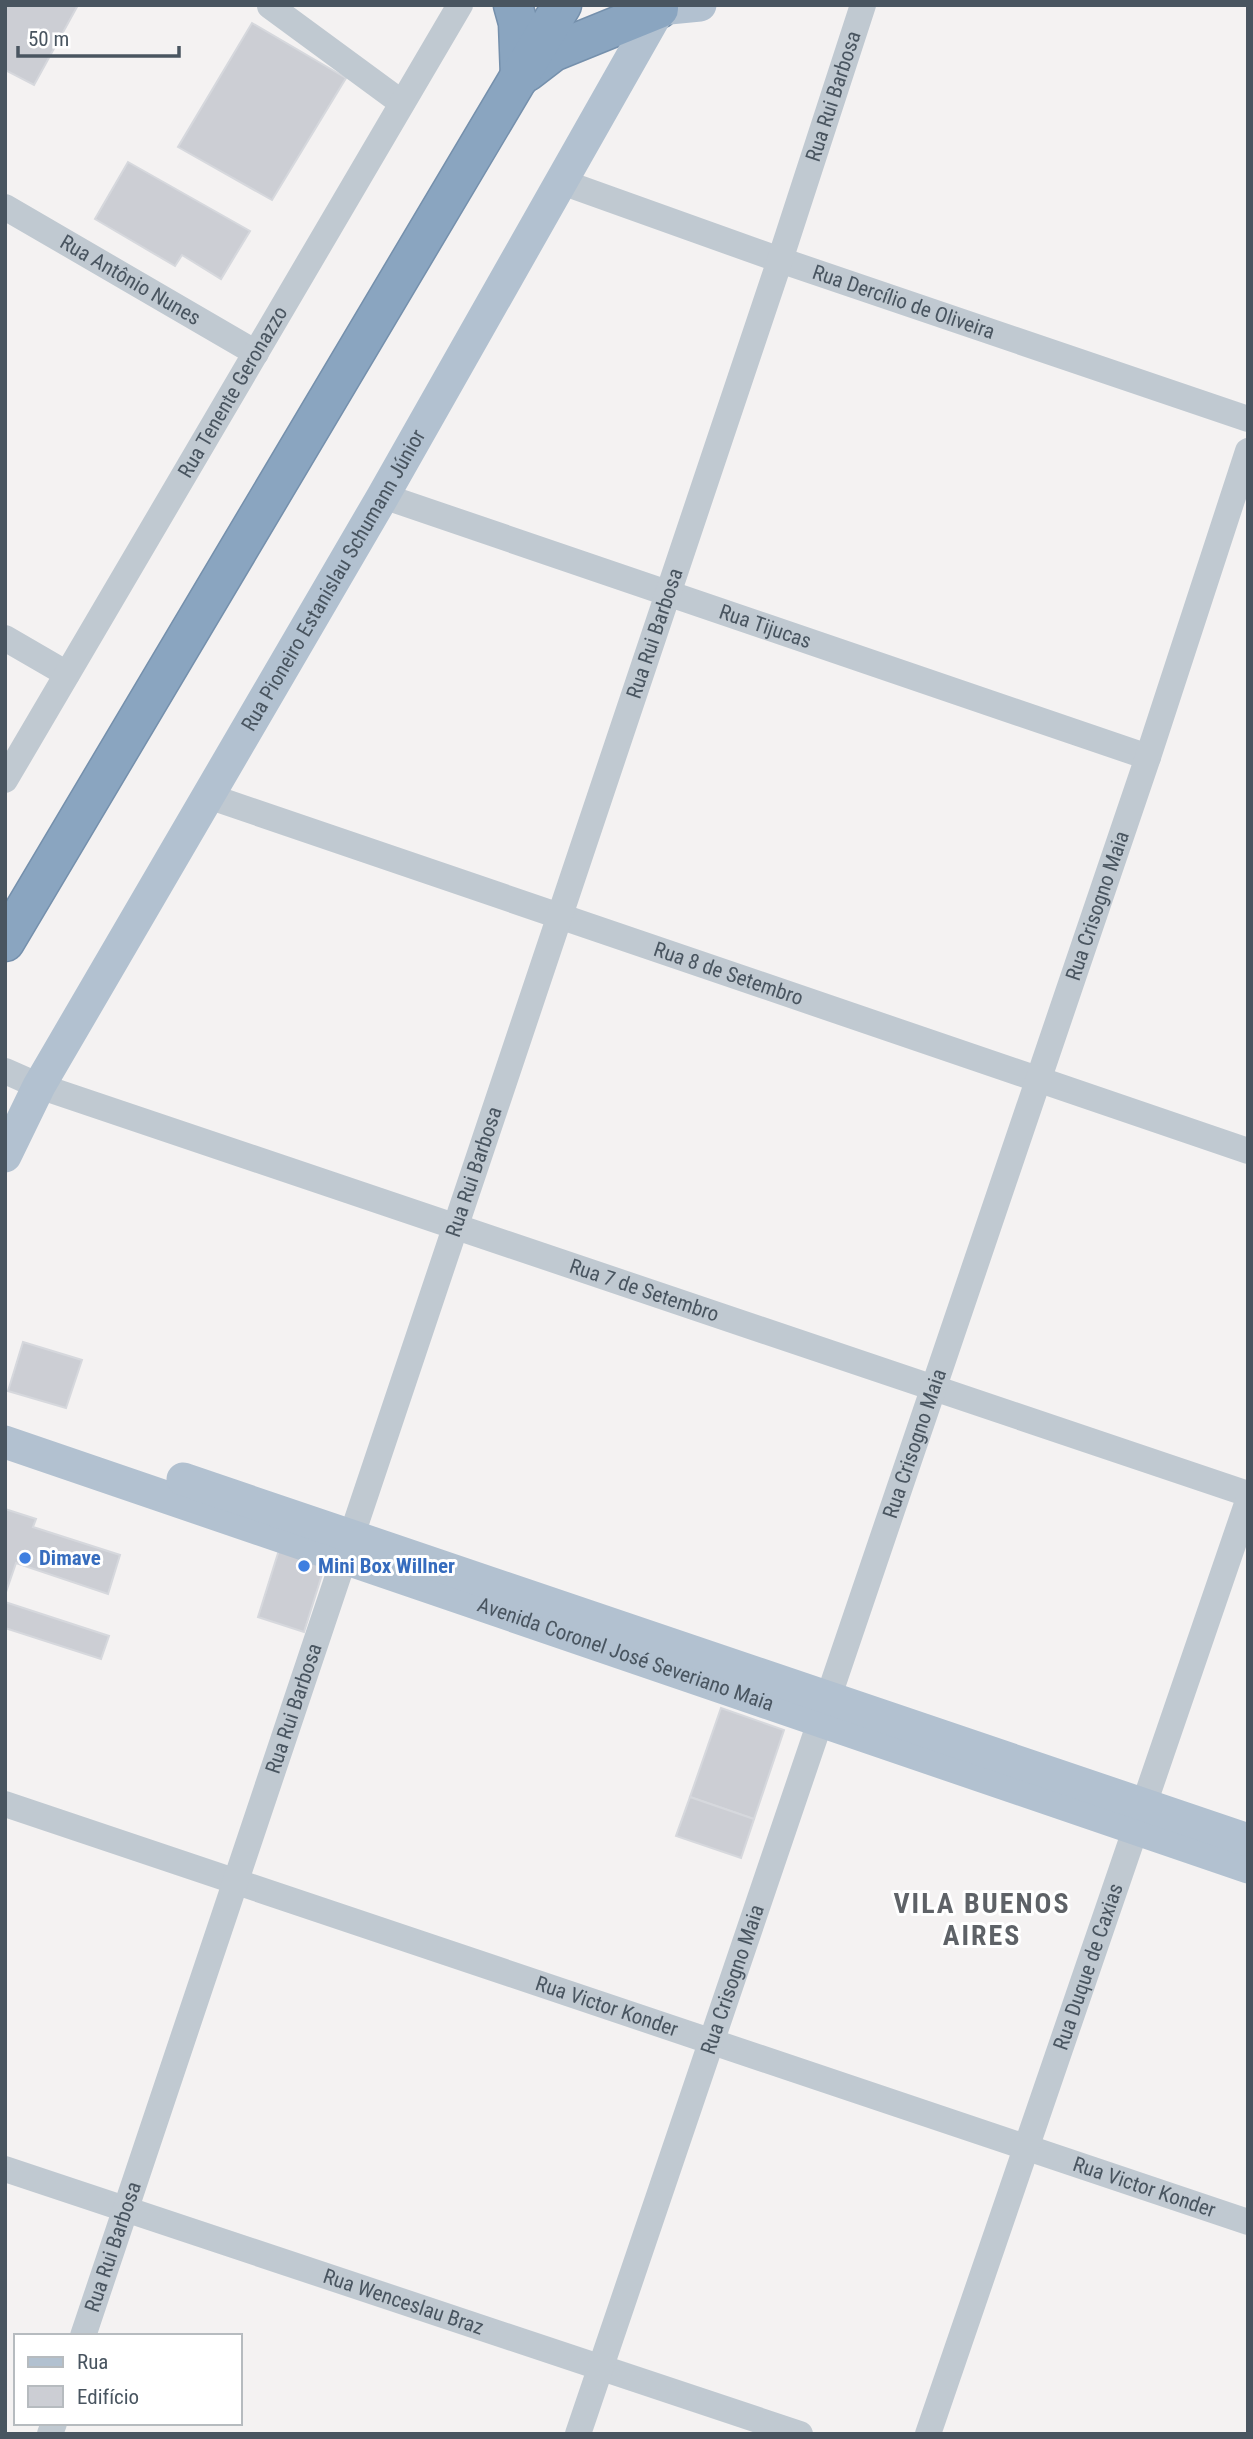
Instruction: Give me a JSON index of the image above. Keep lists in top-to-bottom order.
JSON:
{
  "streets": {
    "main road": ["Rua Pioneiro Estanislau Schumann Júnior", "Avenida Coronel José Severiano Maia"],
    "street": [
      "Rua Rui Barbosa",
      "Rua Antônio Nunes",
      "Rua Dercílio de Oliveira",
      "Rua Tenente Geronazzo",
      "Rua Tijucas",
      "Rua Crisogno Maia",
      "Rua 8 de Setembro",
      "Rua 7 de Setembro",
      "Rua Duque de Caxias",
      "Rua Victor Konder",
      "Rua Wenceslau Braz"
    ]
  },
  "crossings": [
    ["Rua Rui Barbosa", "Rua Dercílio de Oliveira"],
    ["Rua Rui Barbosa", "Rua Tijucas"],
    ["Rua Rui Barbosa", "Rua 8 de Setembro"],
    ["Rua Rui Barbosa", "Rua 7 de Setembro"],
    ["Rua Rui Barbosa", "Avenida Coronel José Severiano Maia"],
    ["Rua Rui Barbosa", "Rua Victor Konder"],
    ["Rua Rui Barbosa", "Rua Wenceslau Braz"],
    ["Rua Antônio Nunes", "Rua Tenente Geronazzo"],
    ["Rua Dercílio de Oliveira", "Rua Pioneiro Estanislau Schumann Júnior"],
    ["Rua Pioneiro Estanislau Schumann Júnior", "Rua Tijucas"],
    ["Rua Pioneiro Estanislau Schumann Júnior", "Rua 8 de Setembro"],
    ["Rua Pioneiro Estanislau Schumann Júnior", "Rua 7 de Setembro"],
    ["Rua Tijucas", "Rua Crisogno Maia"],
    ["Rua Crisogno Maia", "Rua 8 de Setembro"],
    ["Rua Crisogno Maia", "Rua 7 de Setembro"],
    ["Rua Crisogno Maia", "Avenida Coronel José Severiano Maia"],
    ["Rua Crisogno Maia", "Rua Victor Konder"],
    ["Rua Crisogno Maia", "Rua Wenceslau Braz"],
    ["Avenida Coronel José Severiano Maia", "Rua Duque de Caxias"],
    ["Rua Duque de Caxias", "Rua Victor Konder"]
  ],
  "districts": ["VILA BUENOS AIRES"],
  "places": ["Dimave", "Mini Box Willner"],
  "legend": ["Rua", "Edifício"],
  "scale_bar": "50 m"
}
